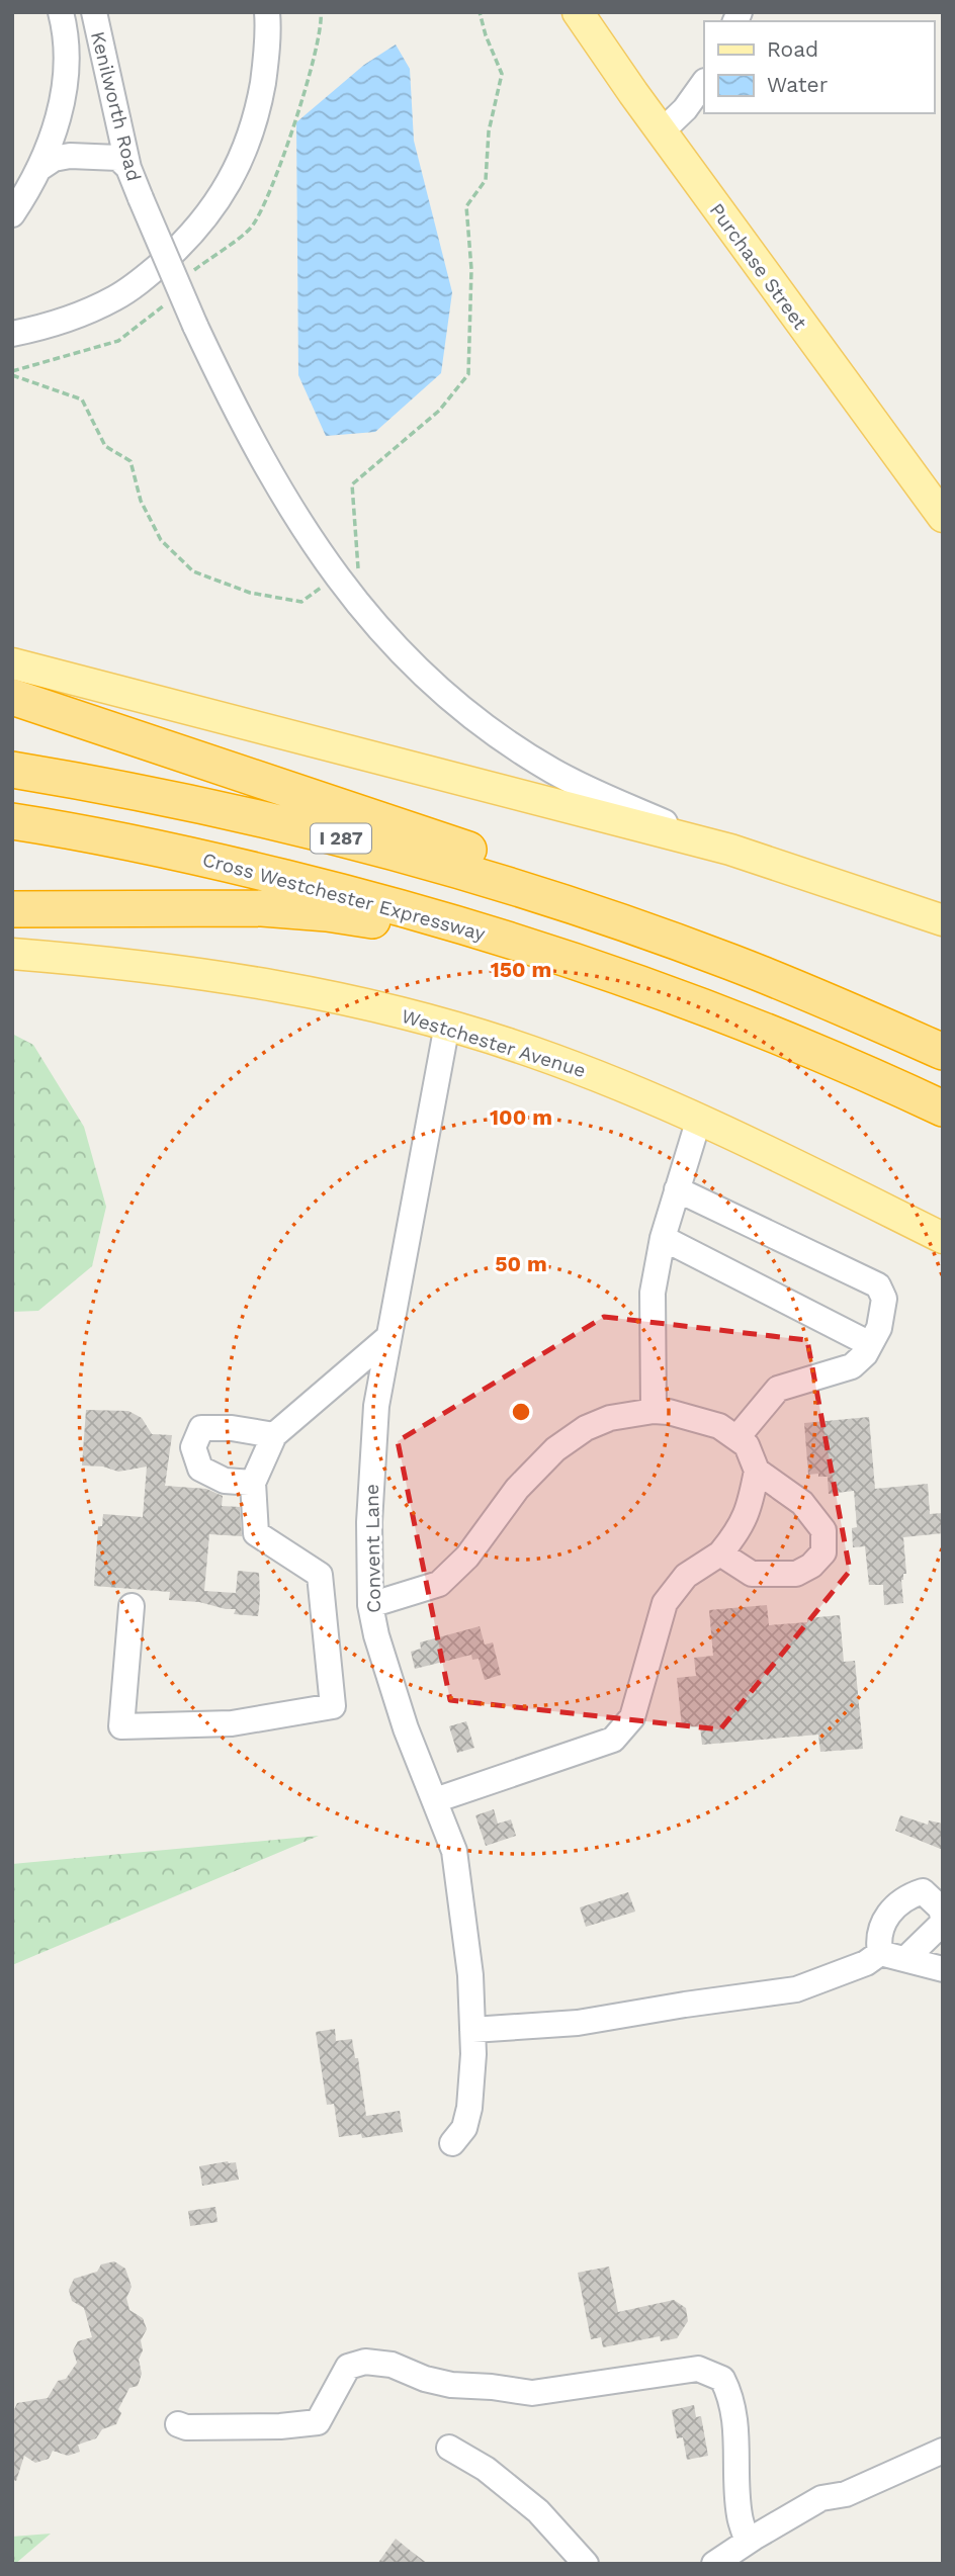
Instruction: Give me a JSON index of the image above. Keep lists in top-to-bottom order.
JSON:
{
  "streets": {
    "highway": ["I 287", "Cross Westchester Expressway"],
    "main road": ["Purchase Street", "Westchester Avenue"],
    "street": ["Kenilworth Road", "Convent Lane"]
  },
  "crossings": [
    ["Westchester Avenue", "Convent Lane"]
  ],
  "legend": ["Road", "Water"],
  "rings": ["150 m", "100 m", "50 m"]
}
